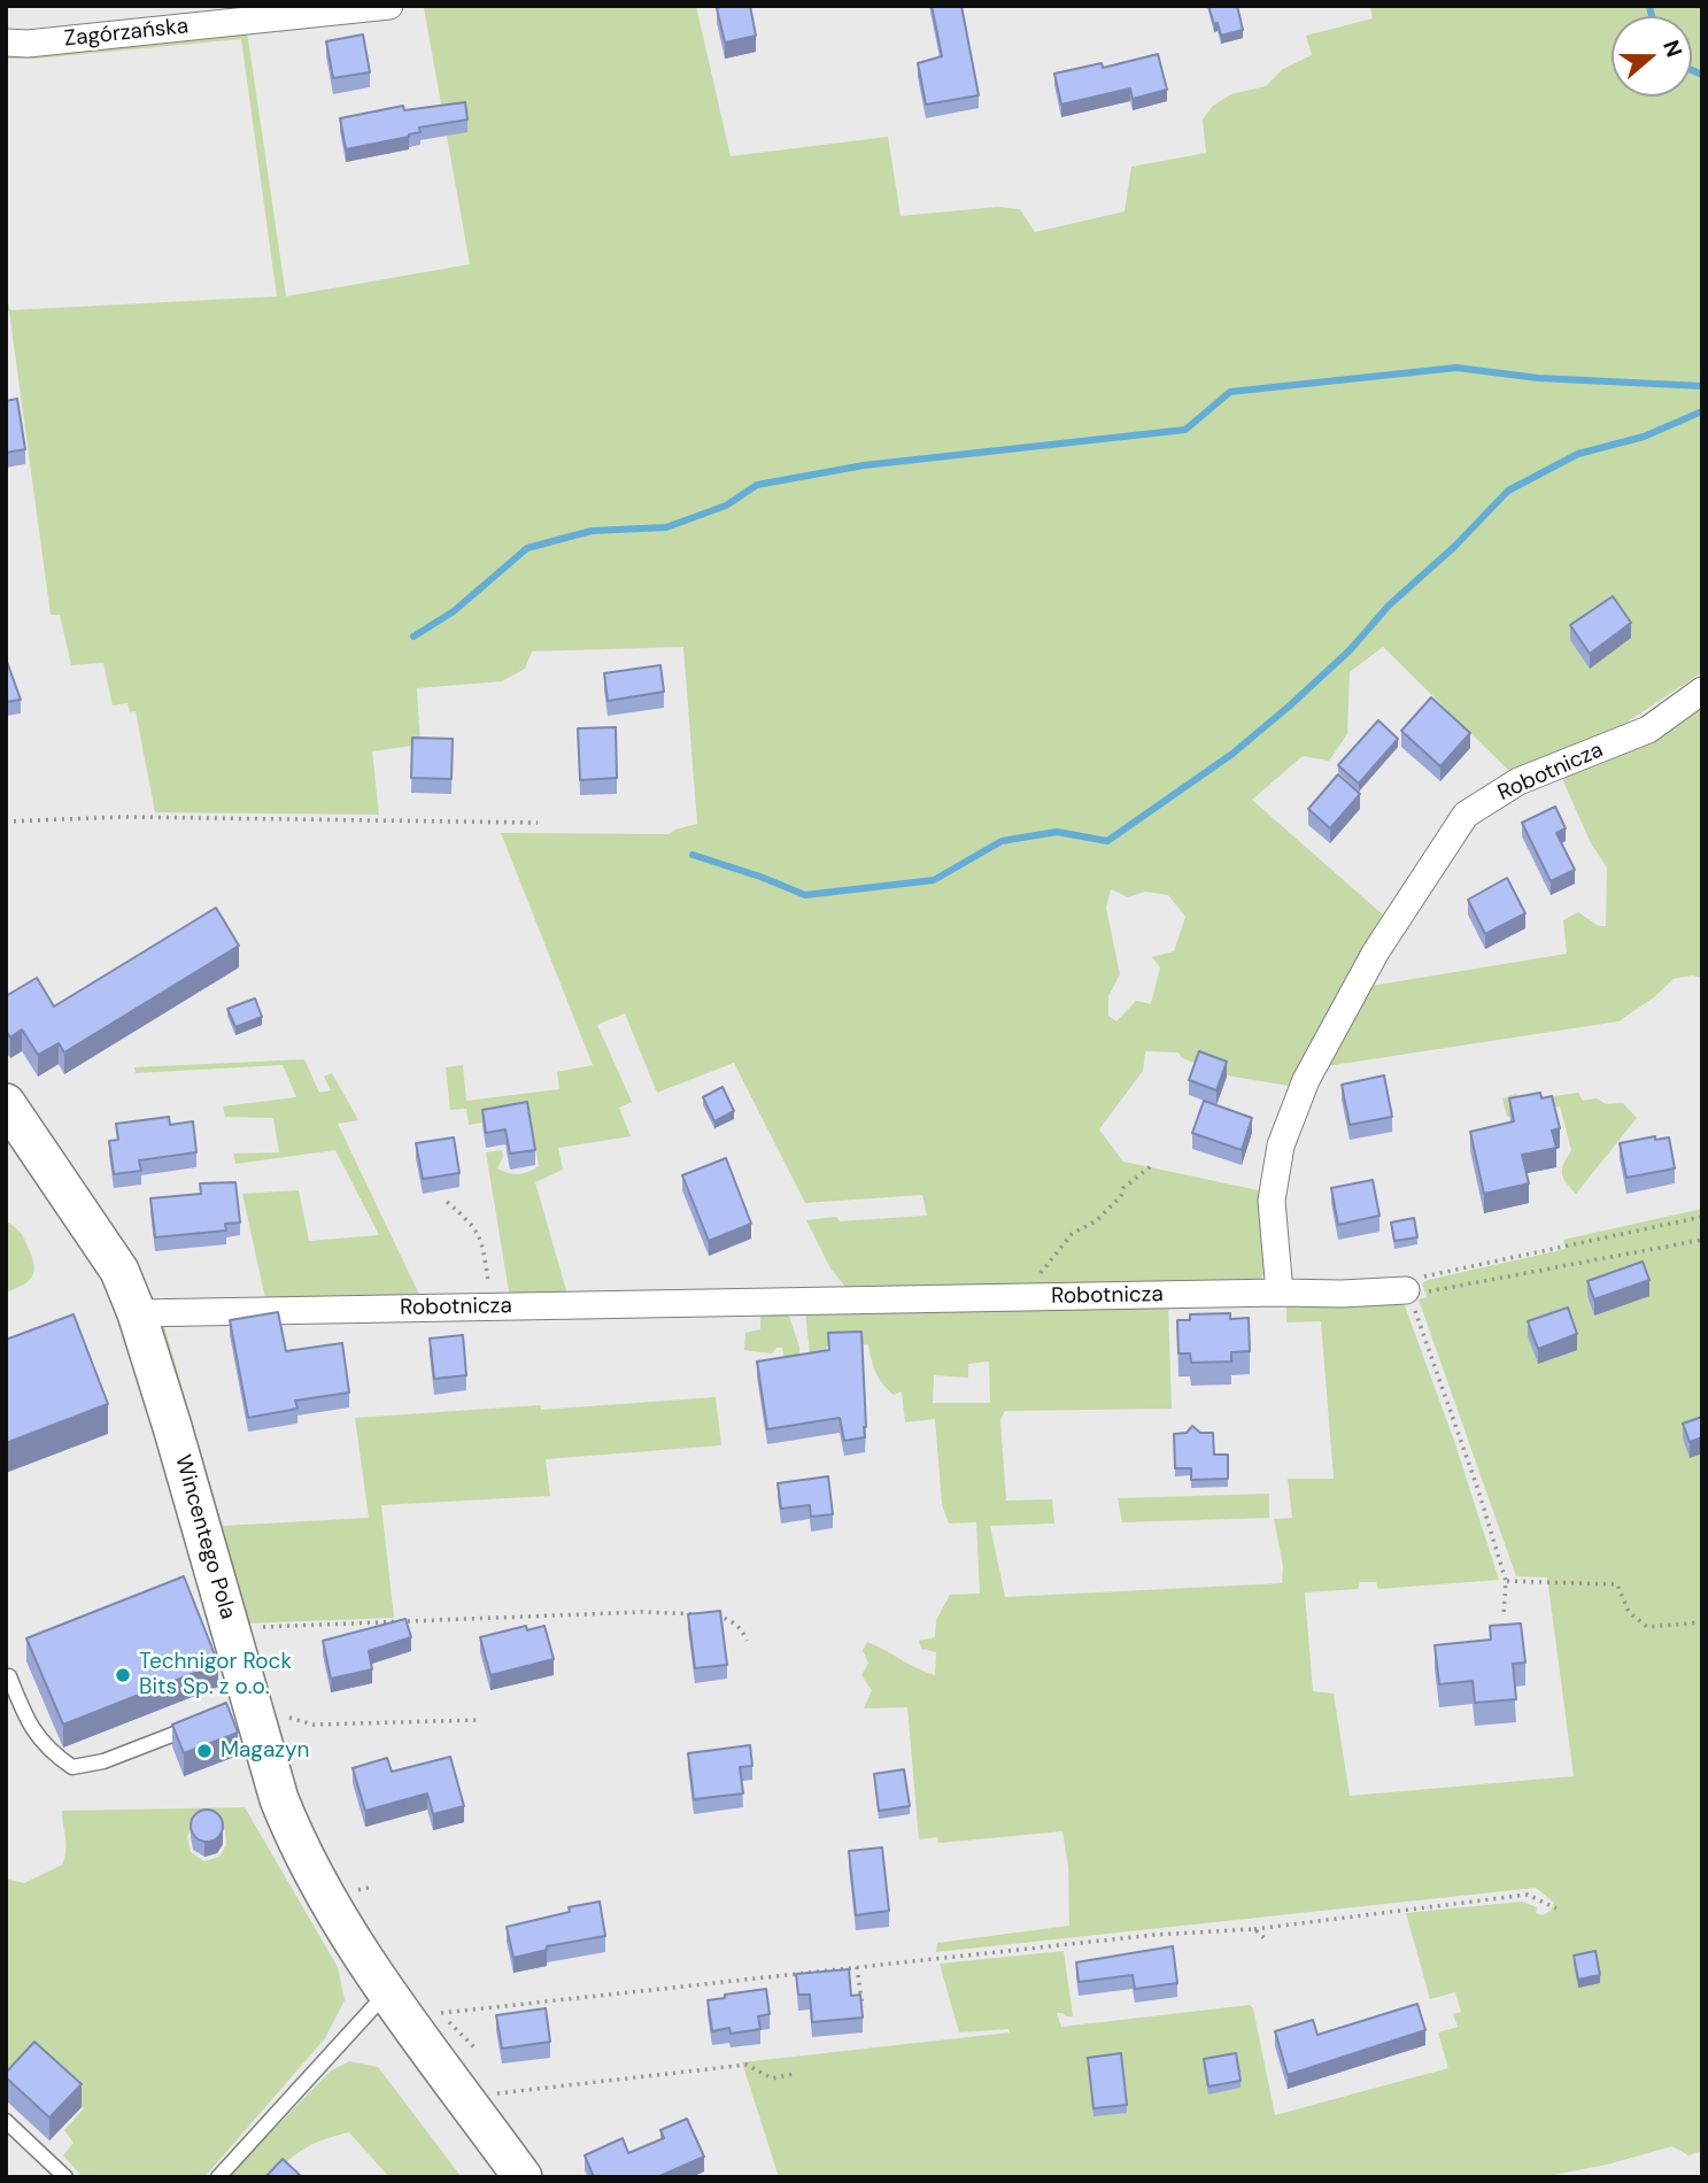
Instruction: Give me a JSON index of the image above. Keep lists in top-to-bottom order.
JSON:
{
  "streets": {
    "street": ["Zagórzańska", "Robotnicza", "Wincentego Pola"]
  },
  "crossings": [
    ["Robotnicza", "Wincentego Pola"]
  ],
  "places": ["Technigor Rock Bits Sp. z o.o.", "Magazyn"],
  "north": "right"
}
